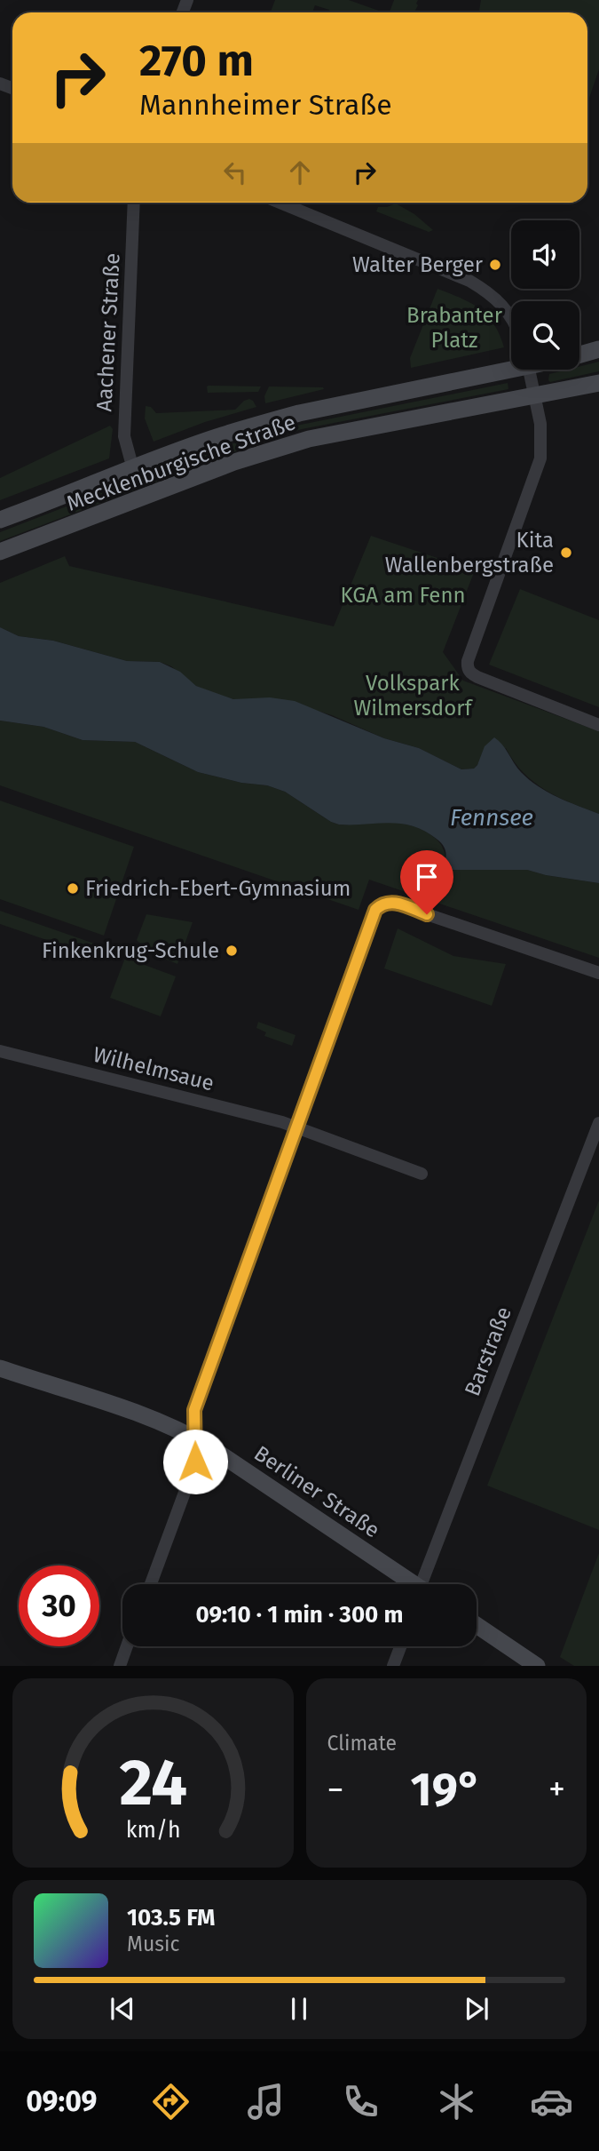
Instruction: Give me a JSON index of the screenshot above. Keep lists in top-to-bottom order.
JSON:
{
  "streets": {
    "main road": ["Mecklenburgische Straße", "Berliner Straße"],
    "street": ["Aachener Straße", "Wilhelmsaue", "Barstraße"]
  },
  "crossings": [
    ["Aachener Straße", "Mecklenburgische Straße"]
  ],
  "water": ["Fennsee"],
  "parks": ["Brabanter Platz", "KGA am Fenn", "Volkspark Wilmersdorf"],
  "places": [
    "Walter Berger",
    "Kita Wallenbergstraße",
    "Friedrich-Ebert-Gymnasium",
    "Finkenkrug-Schule"
  ],
  "page": {
    "turn": ["270 m", "Mannheimer Straße"],
    "limit": "30",
    "trip": "09:10 · 1 min · 300 m",
    "tile": "Climate",
    "heat": ["−", "19°", "+"],
    "song": ["103.5 FM", "Music"],
    "tabs": "09:09",
    "gauge": ["24", "km/h"]
  }
}
